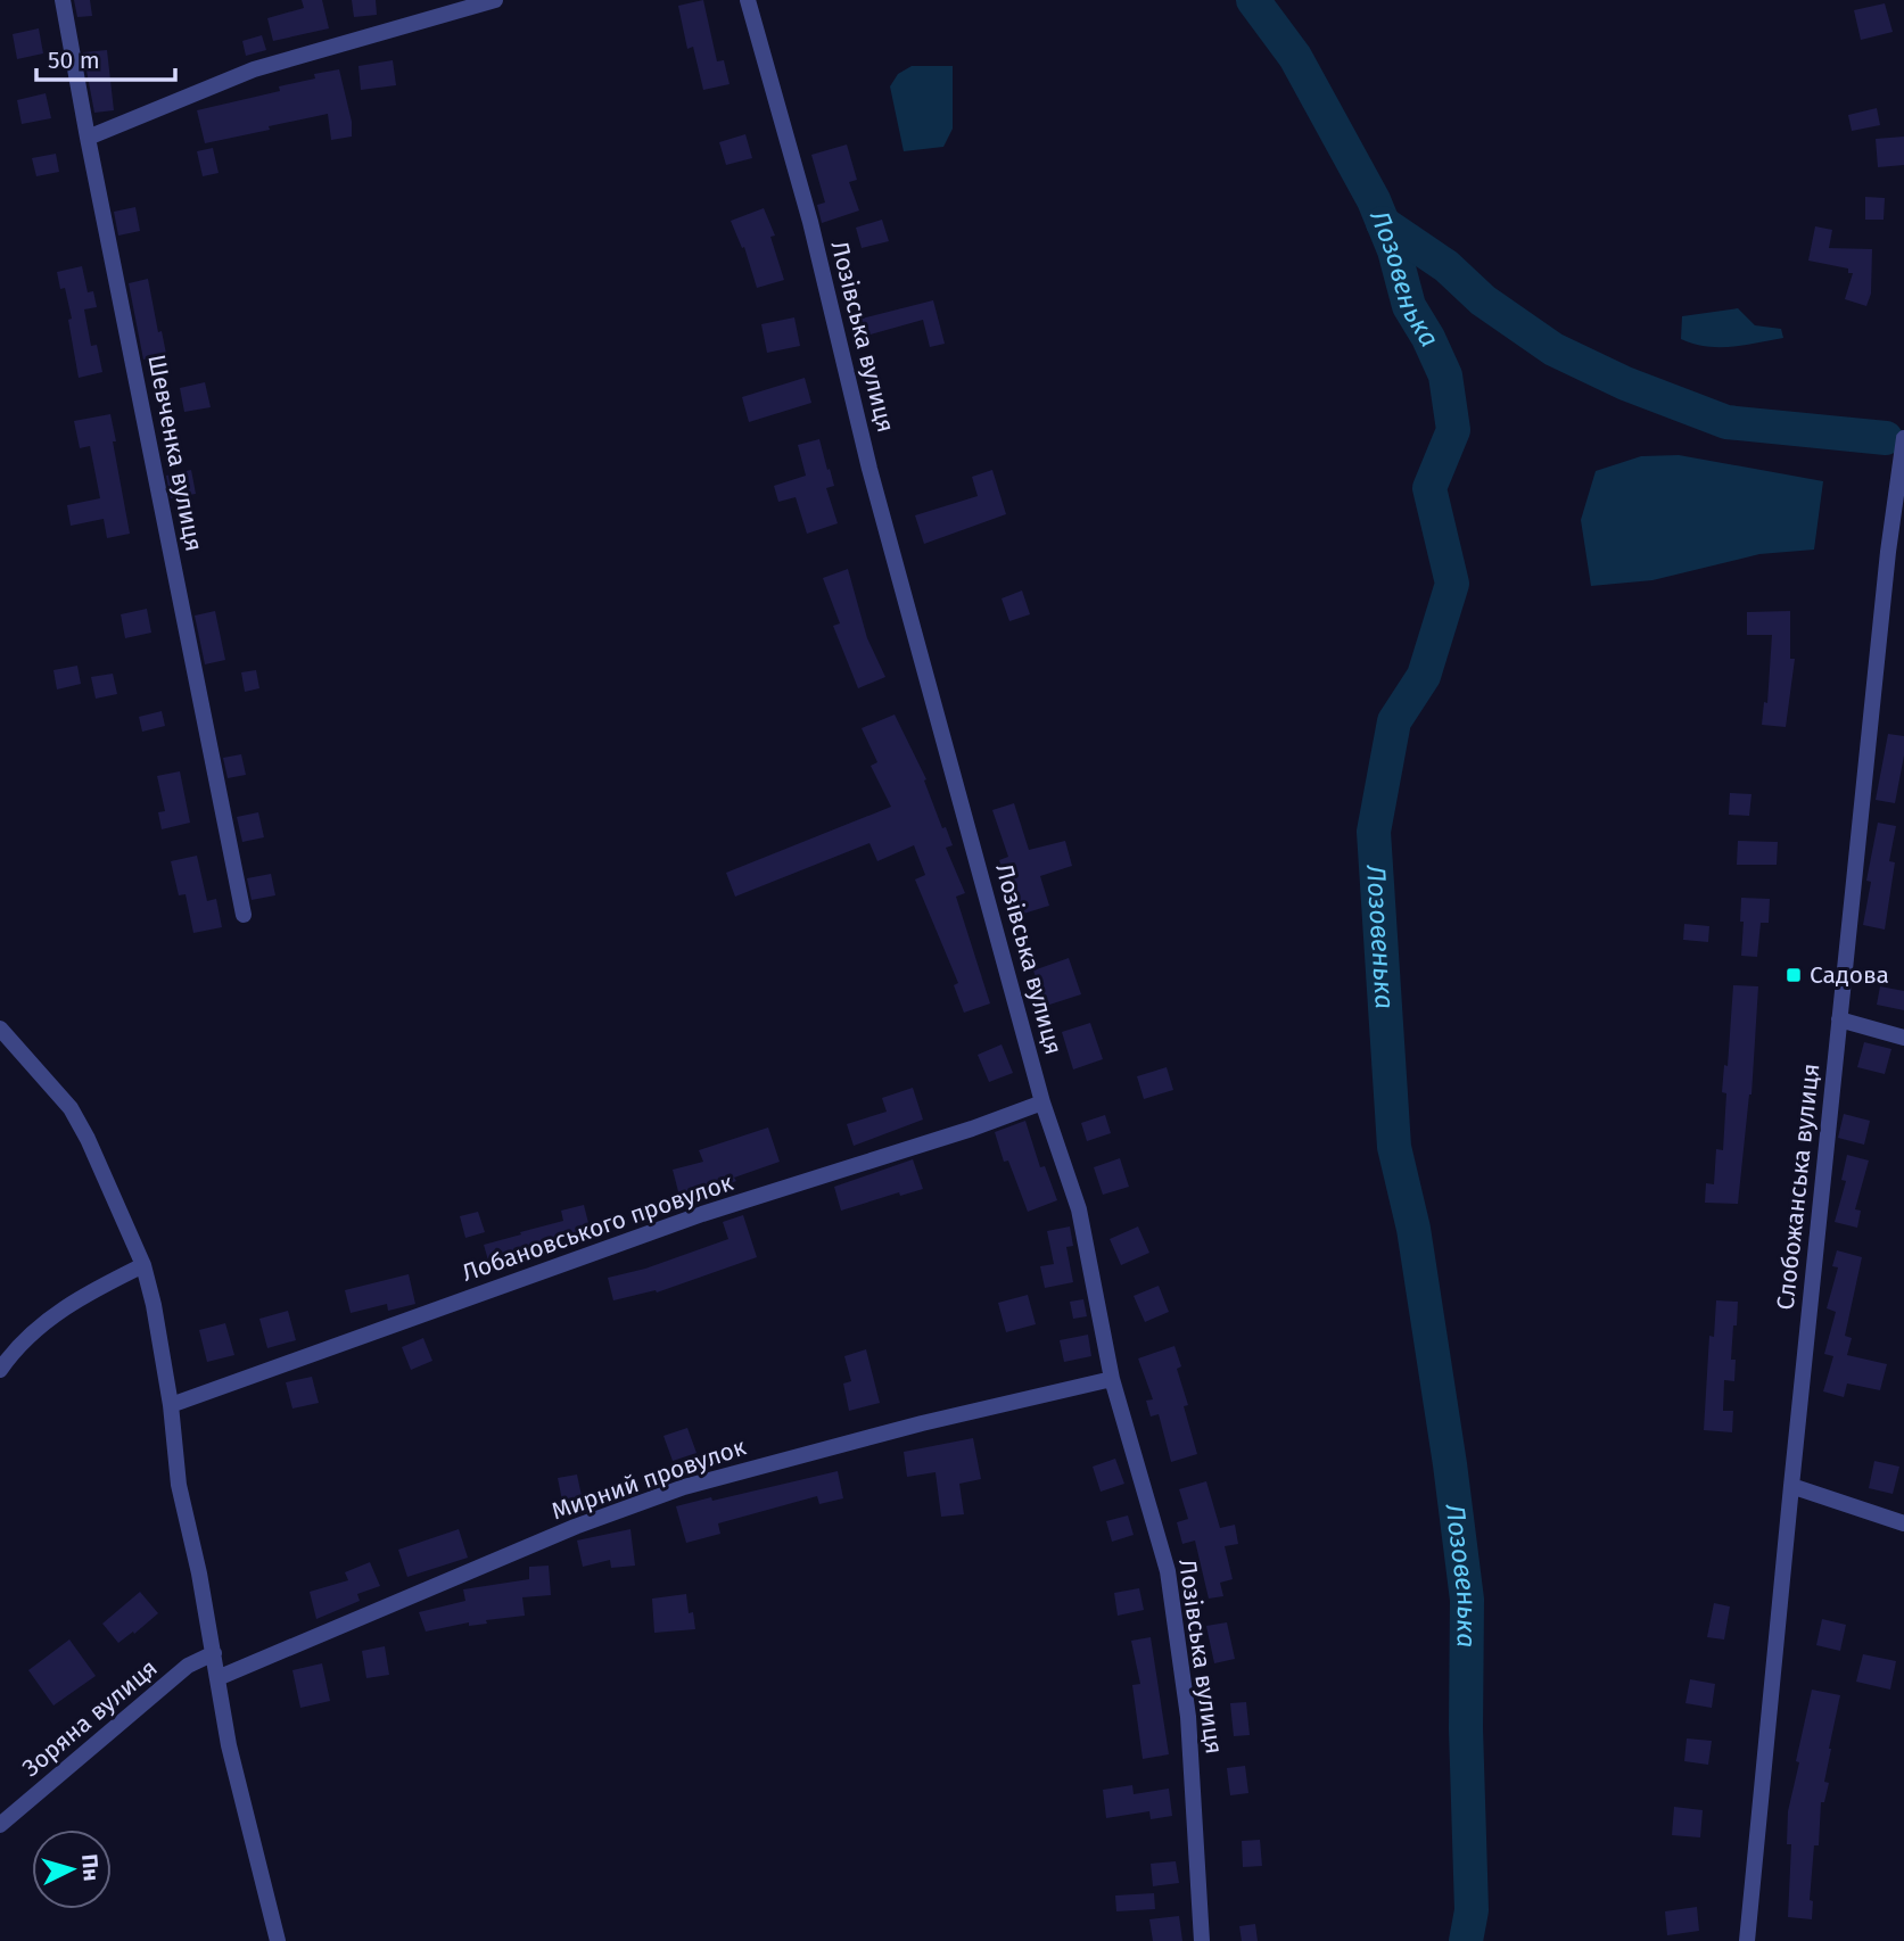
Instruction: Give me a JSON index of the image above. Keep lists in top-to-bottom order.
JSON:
{
  "streets": {
    "street": [
      "Лозівська вулиця",
      "Шевченка вулиця",
      "Слобожанська вулиця",
      "Лобановського провулок",
      "Мирний провулок",
      "Зоряна вулиця"
    ]
  },
  "crossings": [
    ["Лозівська вулиця", "Лобановського провулок"],
    ["Лозівська вулиця", "Мирний провулок"]
  ],
  "water": ["Лозовенька"],
  "places": {
    "transit": ["Садова"]
  },
  "scale_bar": "50 m",
  "north": "right"
}
